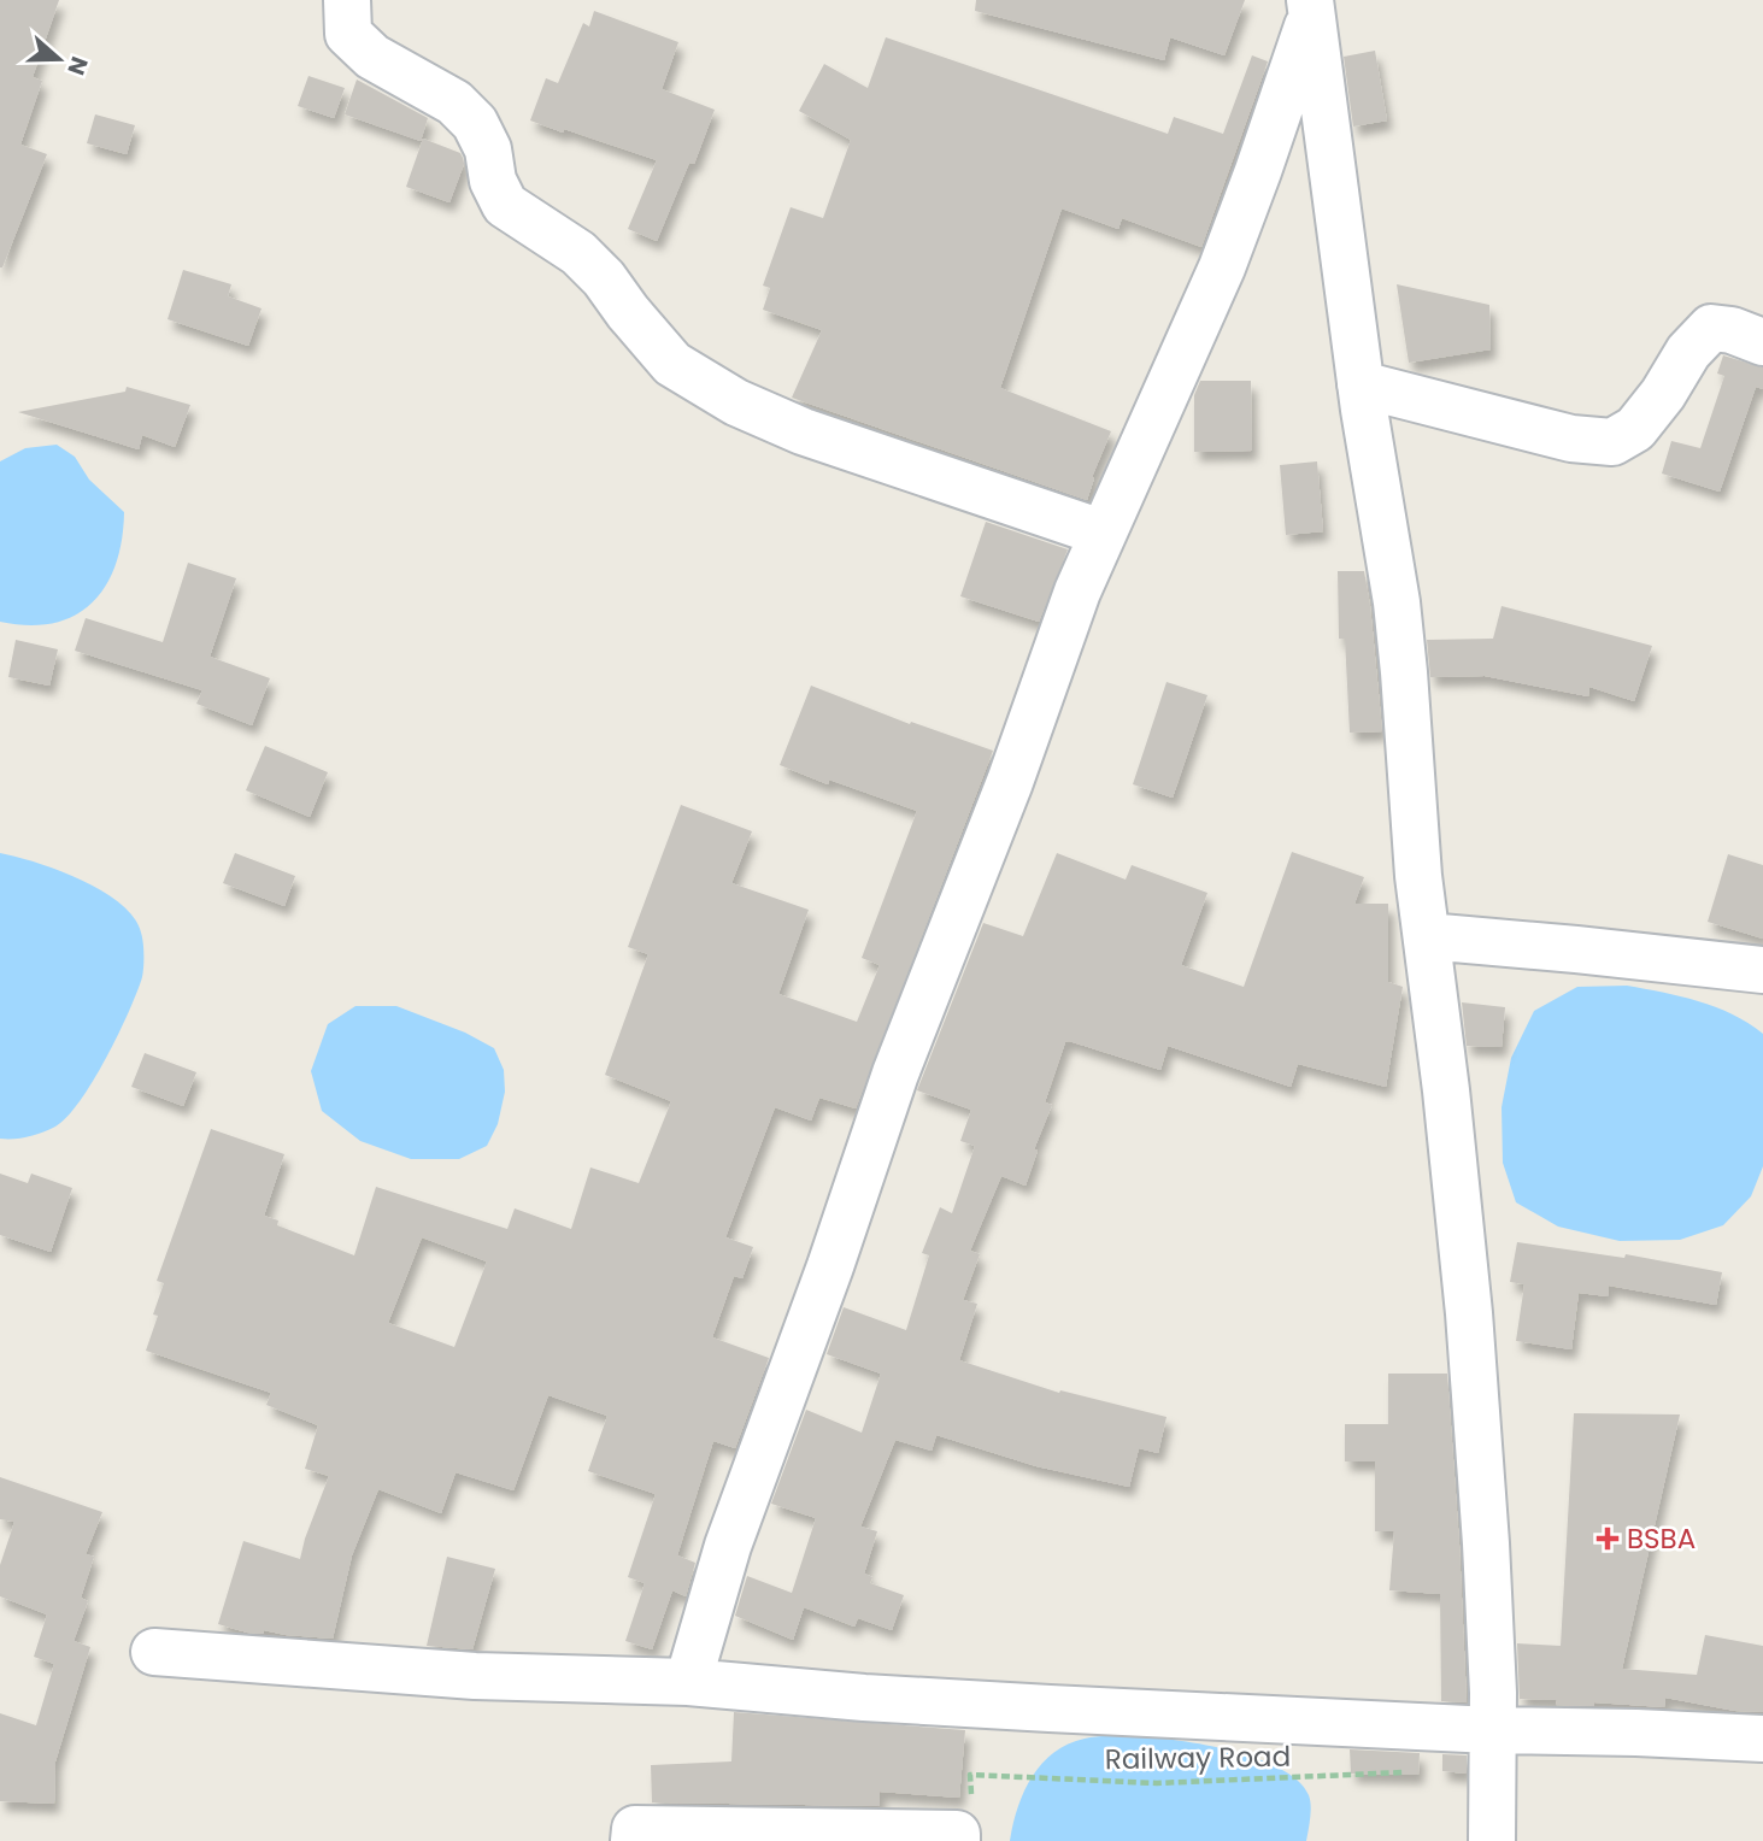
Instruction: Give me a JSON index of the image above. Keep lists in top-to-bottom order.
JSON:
{
  "streets": {
    "path": ["Railway Road"]
  },
  "places": {
    "health": ["BSBA"]
  },
  "north": "right"
}
